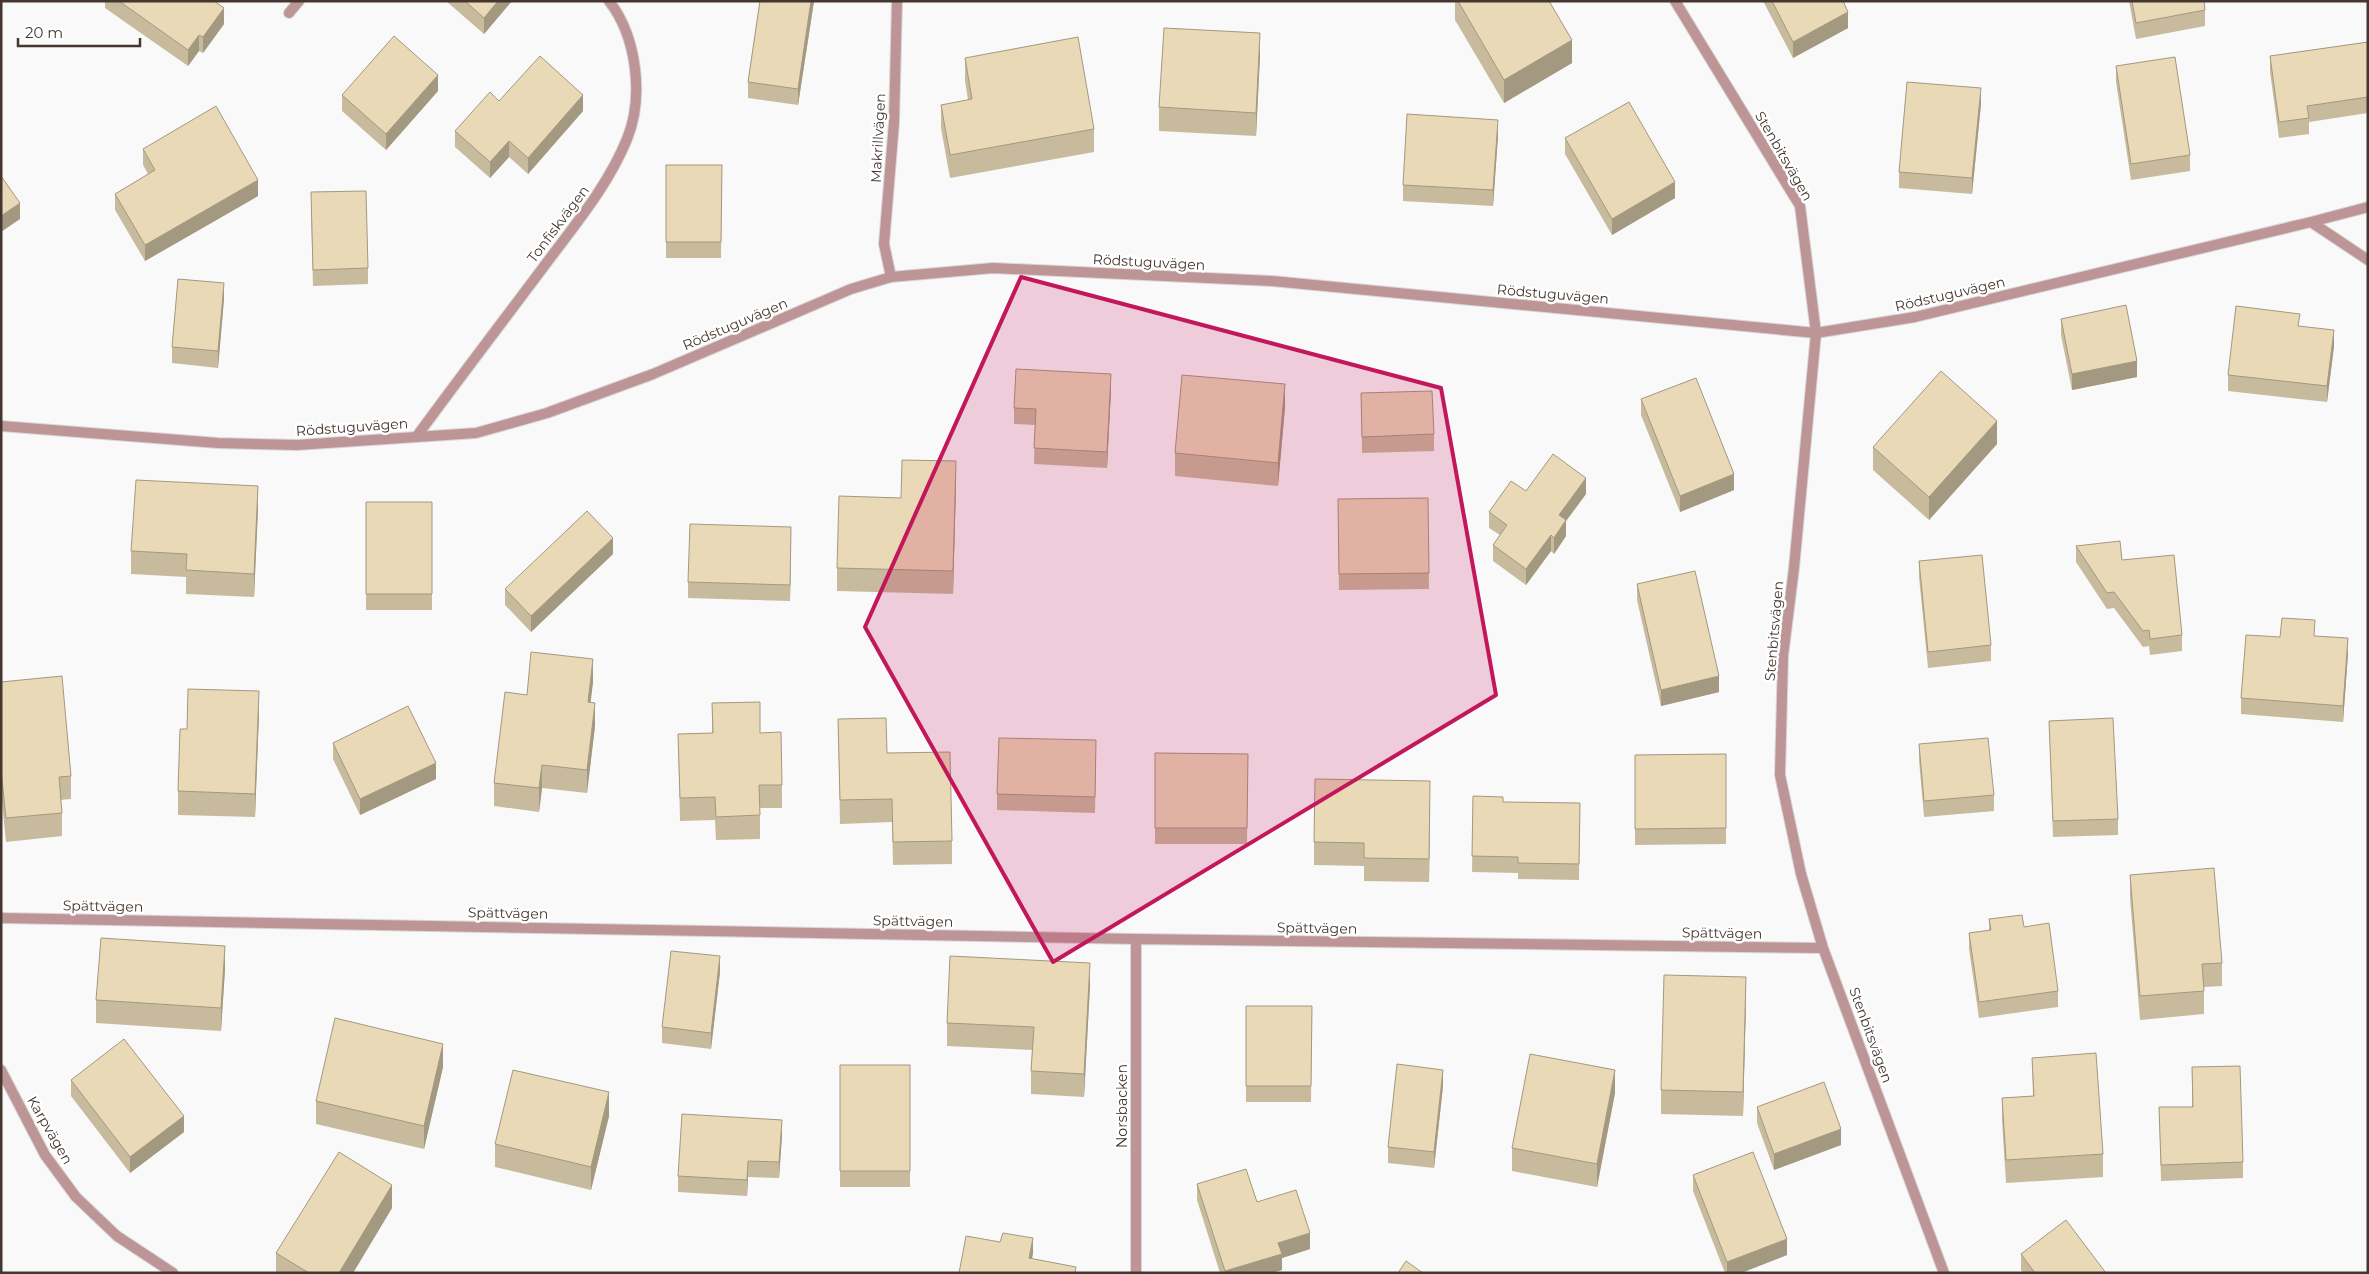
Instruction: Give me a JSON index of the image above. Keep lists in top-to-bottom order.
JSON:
{
  "streets": {
    "street": [
      "Makrillvägen",
      "Stenbitsvägen",
      "Tonfiskvägen",
      "Rödstuguvägen",
      "Spättvägen",
      "Norsbacken",
      "Karpvägen"
    ]
  },
  "crossings": [
    ["Makrillvägen", "Rödstuguvägen"],
    ["Stenbitsvägen", "Rödstuguvägen"],
    ["Stenbitsvägen", "Spättvägen"],
    ["Tonfiskvägen", "Rödstuguvägen"],
    ["Spättvägen", "Norsbacken"]
  ],
  "scale_bar": "20 m"
}
